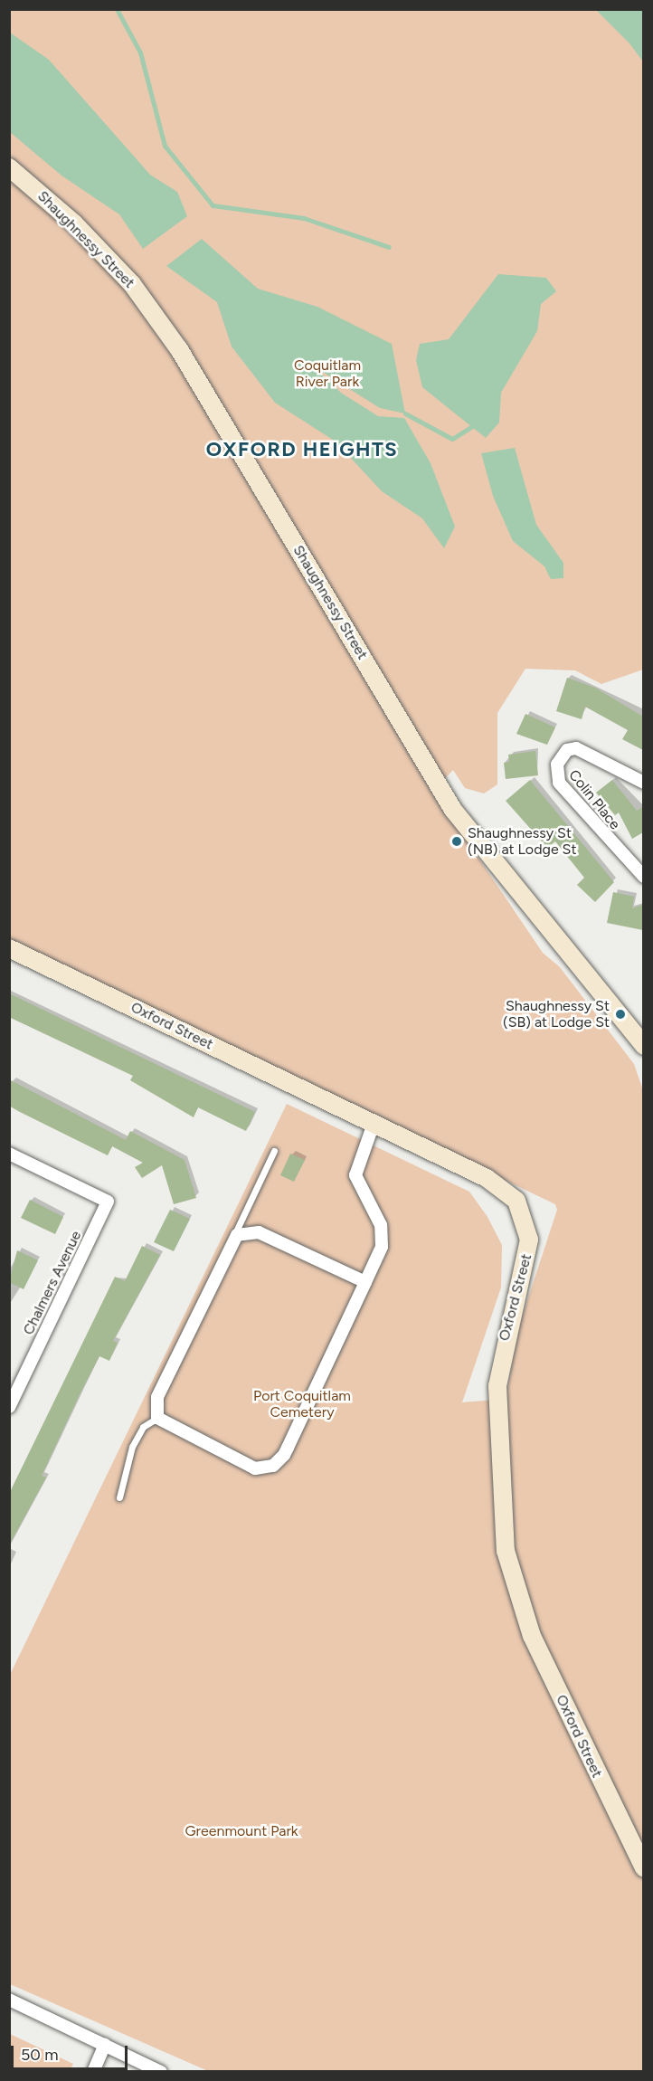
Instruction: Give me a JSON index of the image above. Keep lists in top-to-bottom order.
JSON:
{
  "streets": {
    "street": [
      "Shaughnessy Street",
      "Colin Place",
      "Oxford Street",
      "Chalmers Avenue"
    ]
  },
  "districts": ["OXFORD HEIGHTS"],
  "parks": ["Coquitlam River Park", "Port Coquitlam Cemetery", "Greenmount Park"],
  "places": ["Shaughnessy St (NB) at Lodge St", "Shaughnessy St (SB) at Lodge St"],
  "scale_bar": "50 m"
}
